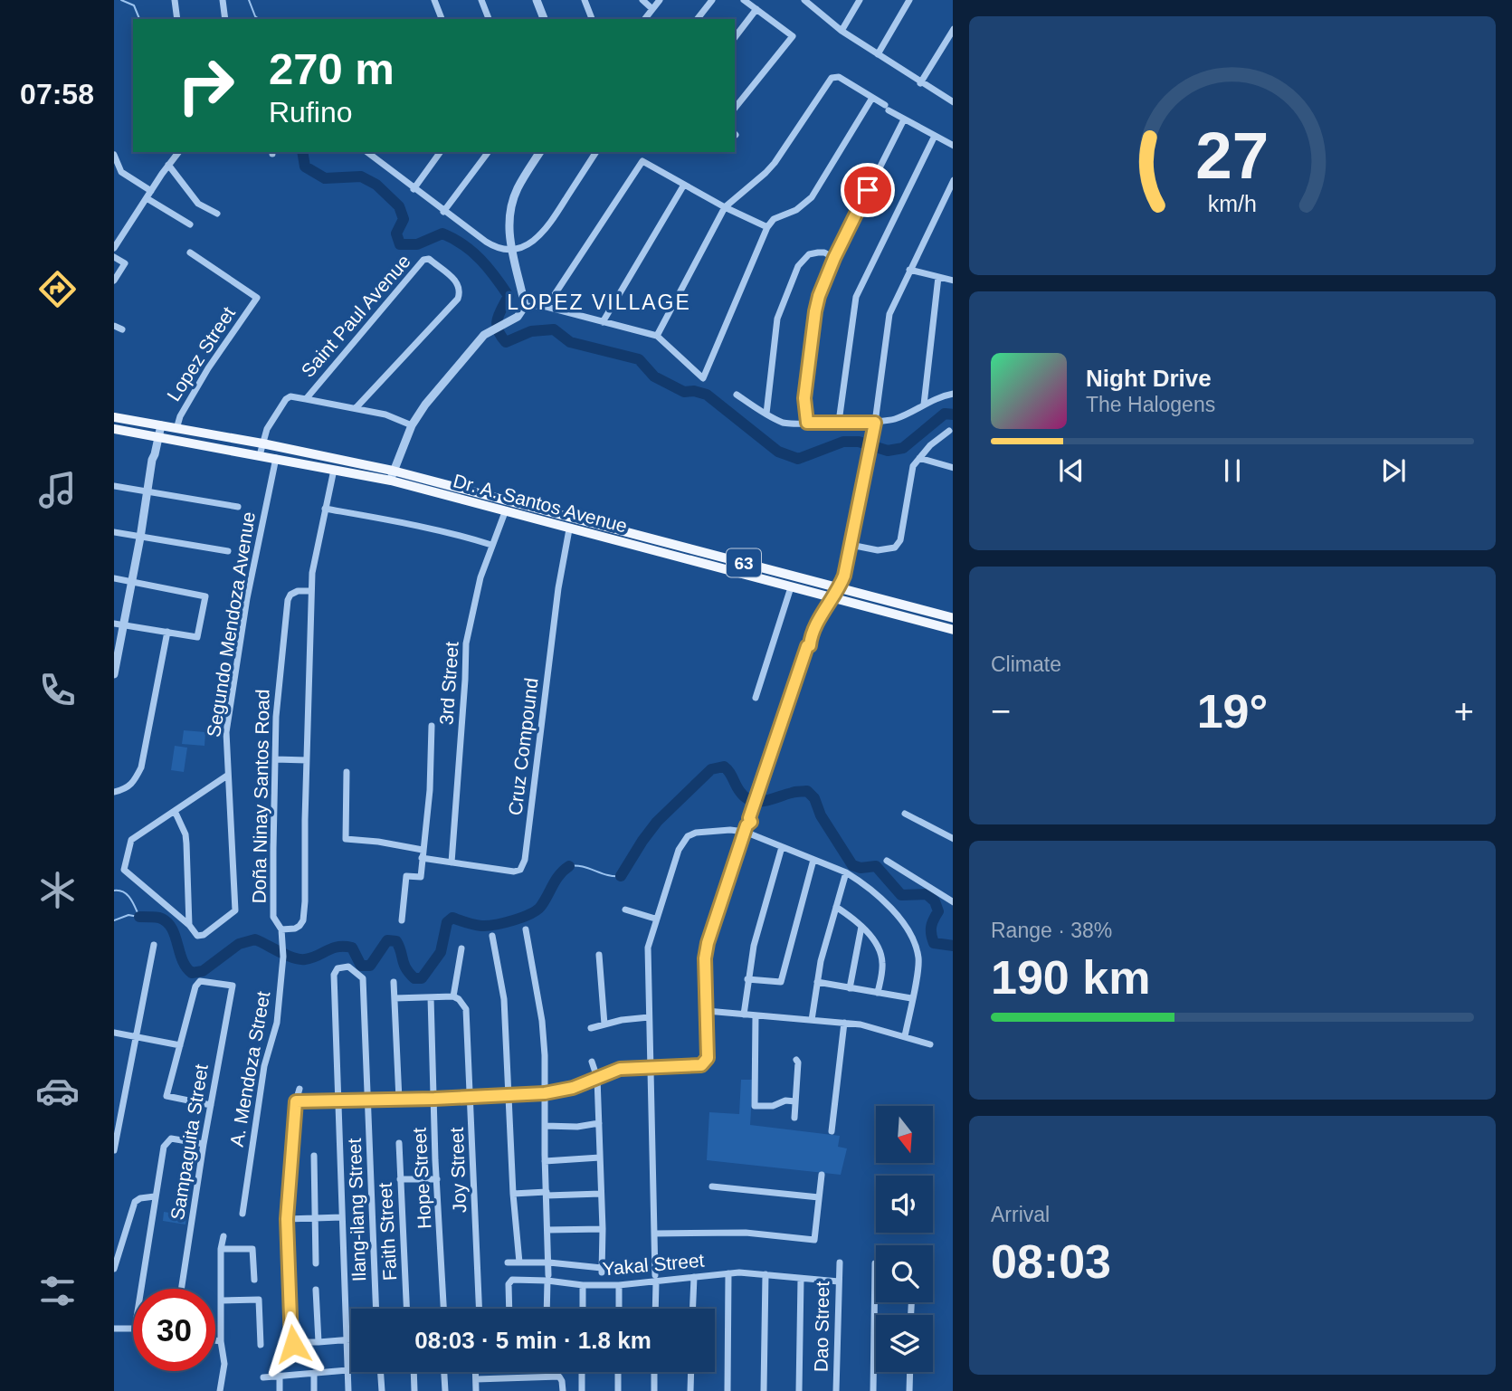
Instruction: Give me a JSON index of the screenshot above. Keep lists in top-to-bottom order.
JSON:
{
  "streets": {
    "main road": ["Dr. A. Santos Avenue", "63"],
    "street": [
      "Saint Paul Avenue",
      "Lopez Street",
      "Segundo Mendoza Avenue",
      "3rd Street",
      "Cruz Compound",
      "Doña Ninay Santos Road",
      "A. Mendoza Street",
      "Sampaguita Street",
      "Joy Street",
      "Hope Street",
      "Ilang-ilang Street",
      "Faith Street",
      "Yakal Street",
      "Dao Street"
    ]
  },
  "crossings": [
    ["Saint Paul Avenue", "Dr. A. Santos Avenue"],
    ["Lopez Street", "Dr. A. Santos Avenue"],
    ["Dr. A. Santos Avenue", "Segundo Mendoza Avenue"],
    ["Dr. A. Santos Avenue", "3rd Street"],
    ["Dr. A. Santos Avenue", "Cruz Compound"],
    ["Dr. A. Santos Avenue", "Doña Ninay Santos Road"],
    ["3rd Street", "Cruz Compound"],
    ["Doña Ninay Santos Road", "A. Mendoza Street"],
    ["Yakal Street", "Dao Street"]
  ],
  "districts": ["LOPEZ VILLAGE"],
  "north": "bottom",
  "page": {
    "tabs": "07:58",
    "turn": ["270 m", "Rufino"],
    "song": ["Night Drive", "The Halogens"],
    "tile": [
      "Climate",
      ["Range · 38%", "190 km"],
      ["Arrival", "08:03"]
    ],
    "heat": ["−", "19°", "+"],
    "limit": "30",
    "trip": "08:03 · 5 min · 1.8 km",
    "gauge": ["27", "km/h"]
  }
}
